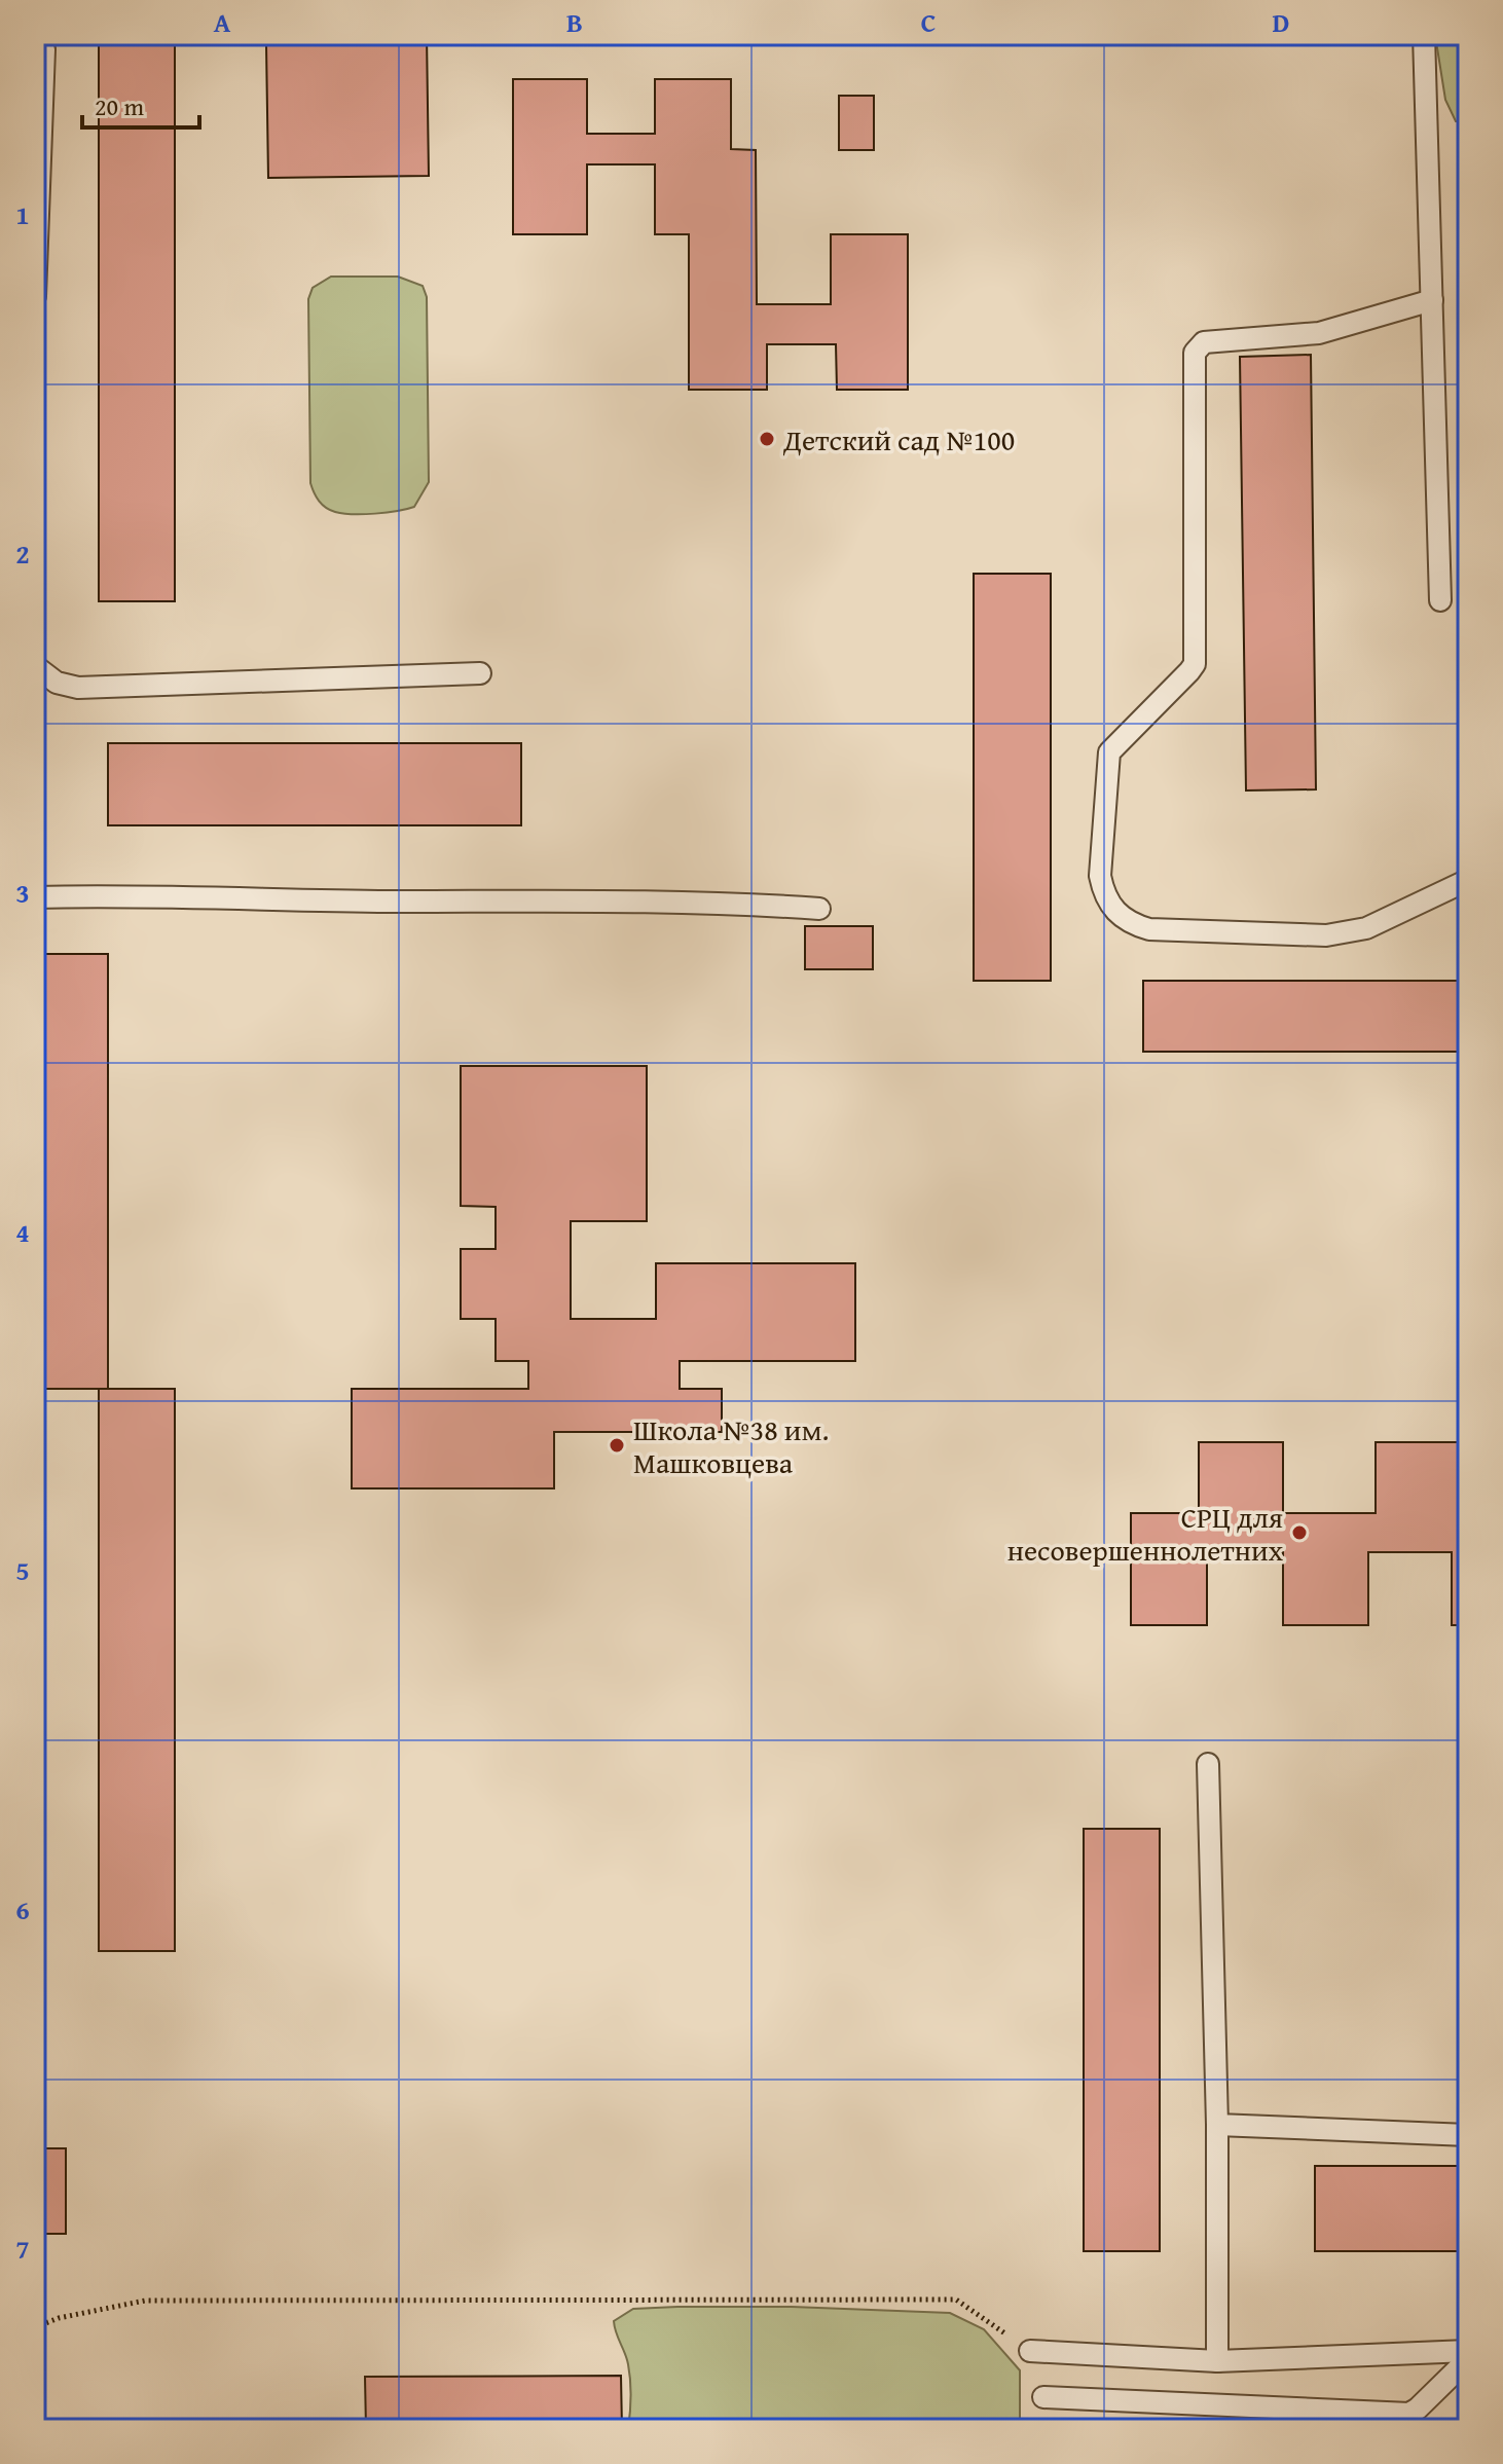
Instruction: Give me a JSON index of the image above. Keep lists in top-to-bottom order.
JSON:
{
  "places": ["Детский сад №100", "Школа №38 им. Машковцева", "СРЦ для несовершеннолетних"],
  "scale_bar": "20 m",
  "grid": {
    "columns": [
      "A",
      "B",
      "C",
      "D"
    ],
    "rows": [
      "1",
      "2",
      "3",
      "4",
      "5",
      "6",
      "7"
    ]
  }
}
